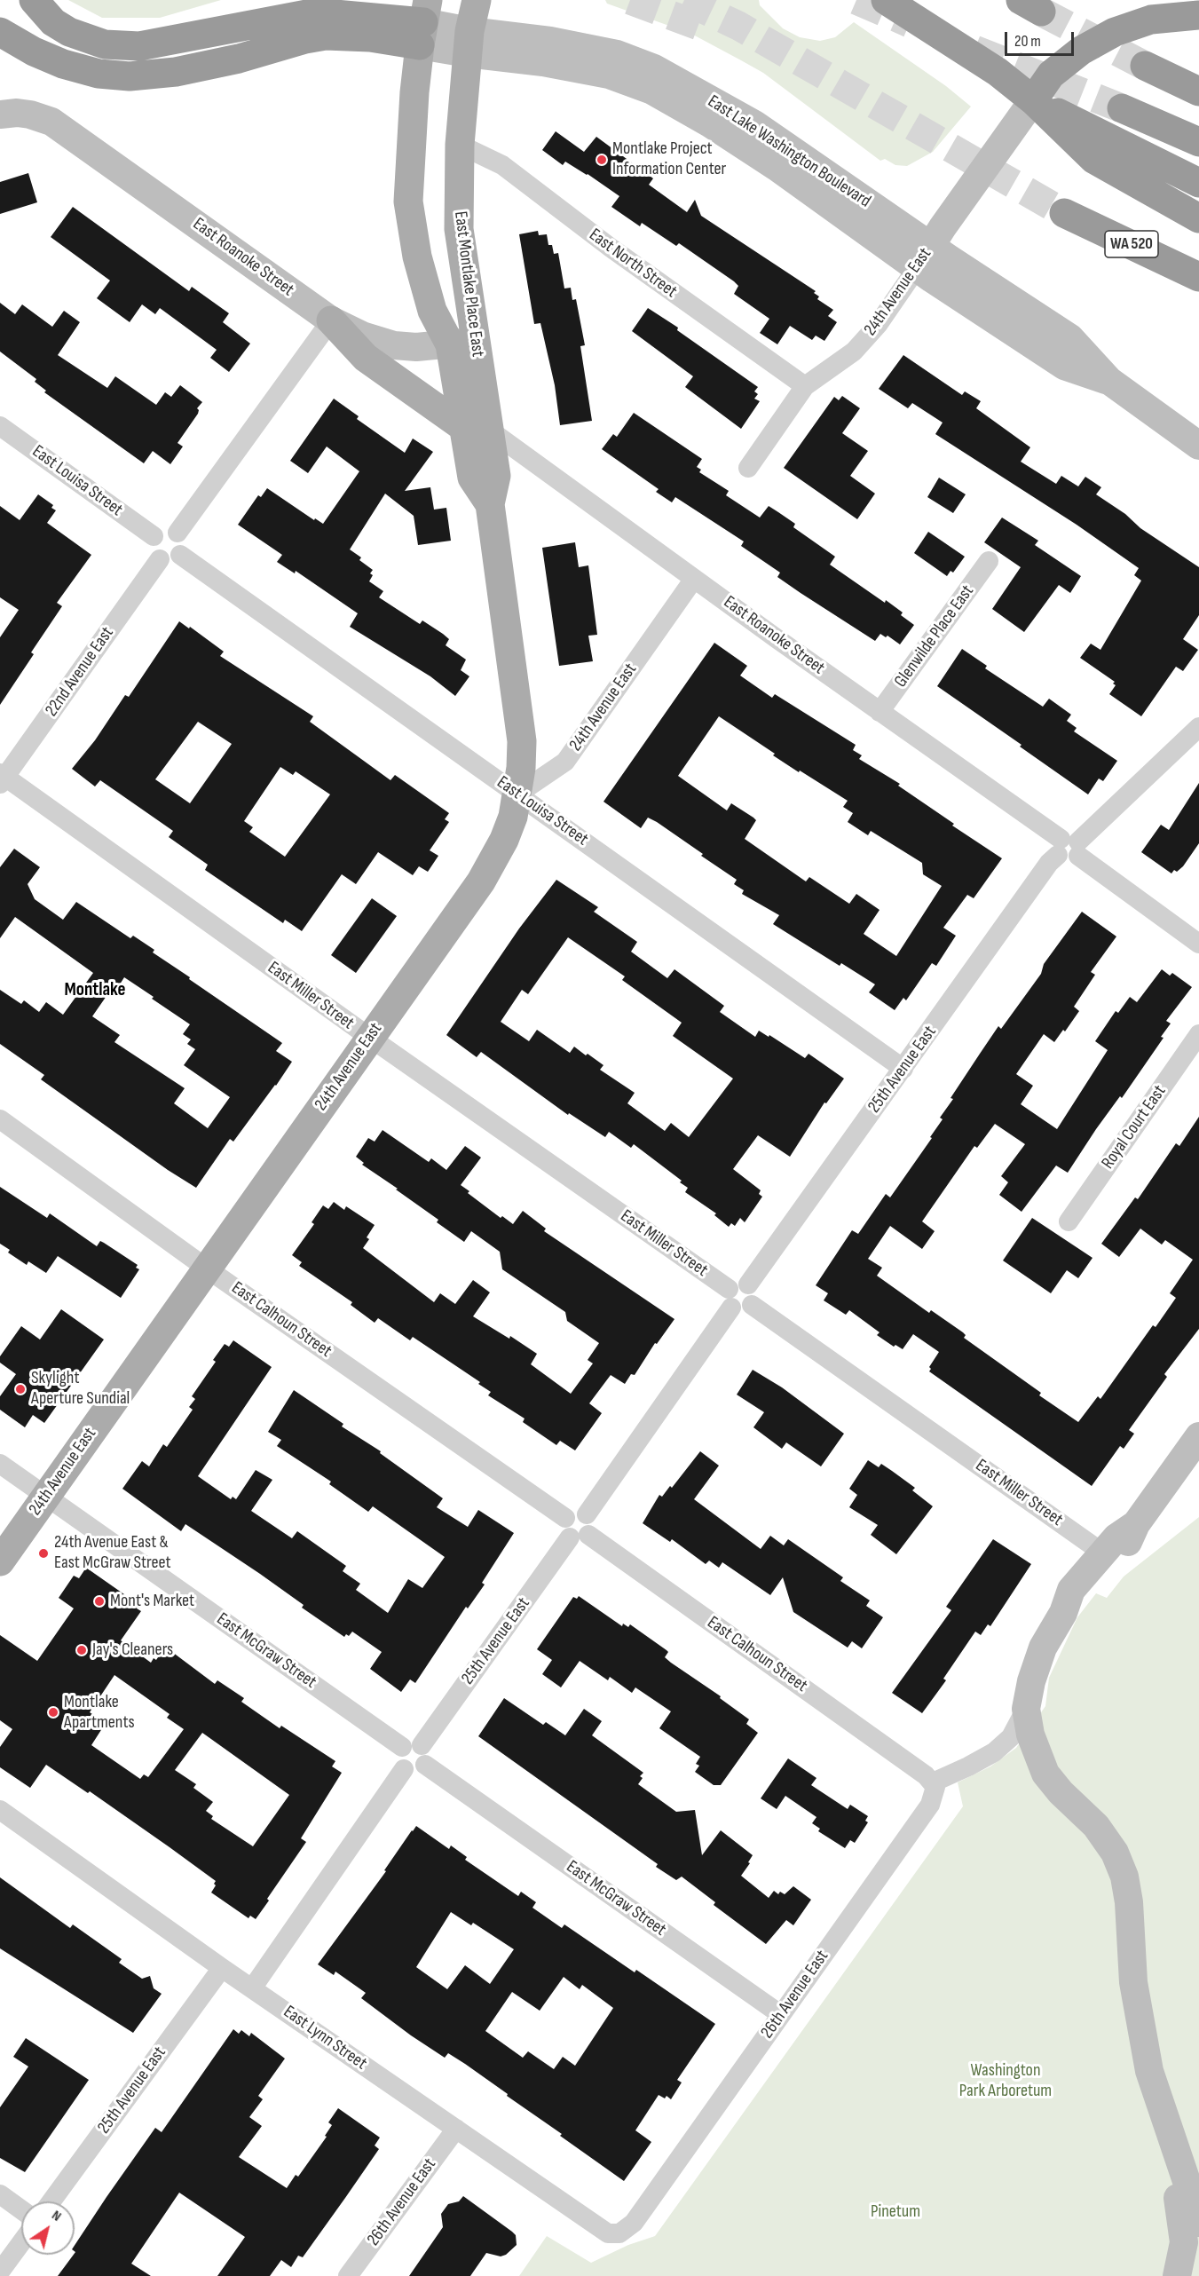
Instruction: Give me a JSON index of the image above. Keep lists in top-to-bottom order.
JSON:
{
  "streets": {
    "highway": ["WA 520"],
    "main road": [
      "East Lake Washington Boulevard",
      "East Roanoke Street",
      "East Montlake Place East",
      "24th Avenue East"
    ],
    "street": [
      "East North Street",
      "East Louisa Street",
      "Glenwilde Place East",
      "22nd Avenue East",
      "East Miller Street",
      "25th Avenue East",
      "Royal Court East",
      "East Calhoun Street",
      "East McGraw Street",
      "26th Avenue East",
      "East Lynn Street"
    ]
  },
  "crossings": [
    ["East Lake Washington Boulevard", "East Montlake Place East"],
    ["East Lake Washington Boulevard", "24th Avenue East"],
    ["East Roanoke Street", "East Montlake Place East"],
    ["East Roanoke Street", "24th Avenue East"],
    ["East Roanoke Street", "Glenwilde Place East"],
    ["East Roanoke Street", "25th Avenue East"],
    ["East North Street", "East Montlake Place East"],
    ["East North Street", "24th Avenue East"],
    ["East Montlake Place East", "24th Avenue East"],
    ["East Montlake Place East", "East Louisa Street"],
    ["24th Avenue East", "East Louisa Street"],
    ["24th Avenue East", "East Miller Street"],
    ["24th Avenue East", "East Calhoun Street"],
    ["24th Avenue East", "East McGraw Street"],
    ["East Louisa Street", "22nd Avenue East"],
    ["East Louisa Street", "25th Avenue East"],
    ["22nd Avenue East", "East Miller Street"],
    ["East Miller Street", "25th Avenue East"],
    ["25th Avenue East", "East Calhoun Street"],
    ["25th Avenue East", "East McGraw Street"],
    ["25th Avenue East", "East Lynn Street"],
    ["East Calhoun Street", "26th Avenue East"],
    ["East McGraw Street", "26th Avenue East"],
    ["26th Avenue East", "East Lynn Street"]
  ],
  "districts": ["Montlake"],
  "parks": ["Washington Park Arboretum", "Pinetum"],
  "places": [
    "Montlake Project Information Center",
    "Skylight Aperture Sundial",
    "24th Avenue East & East McGraw Street",
    "Mont's Market",
    "Jay's Cleaners",
    "Montlake Apartments"
  ],
  "scale_bar": "20 m",
  "north": "top right"
}
